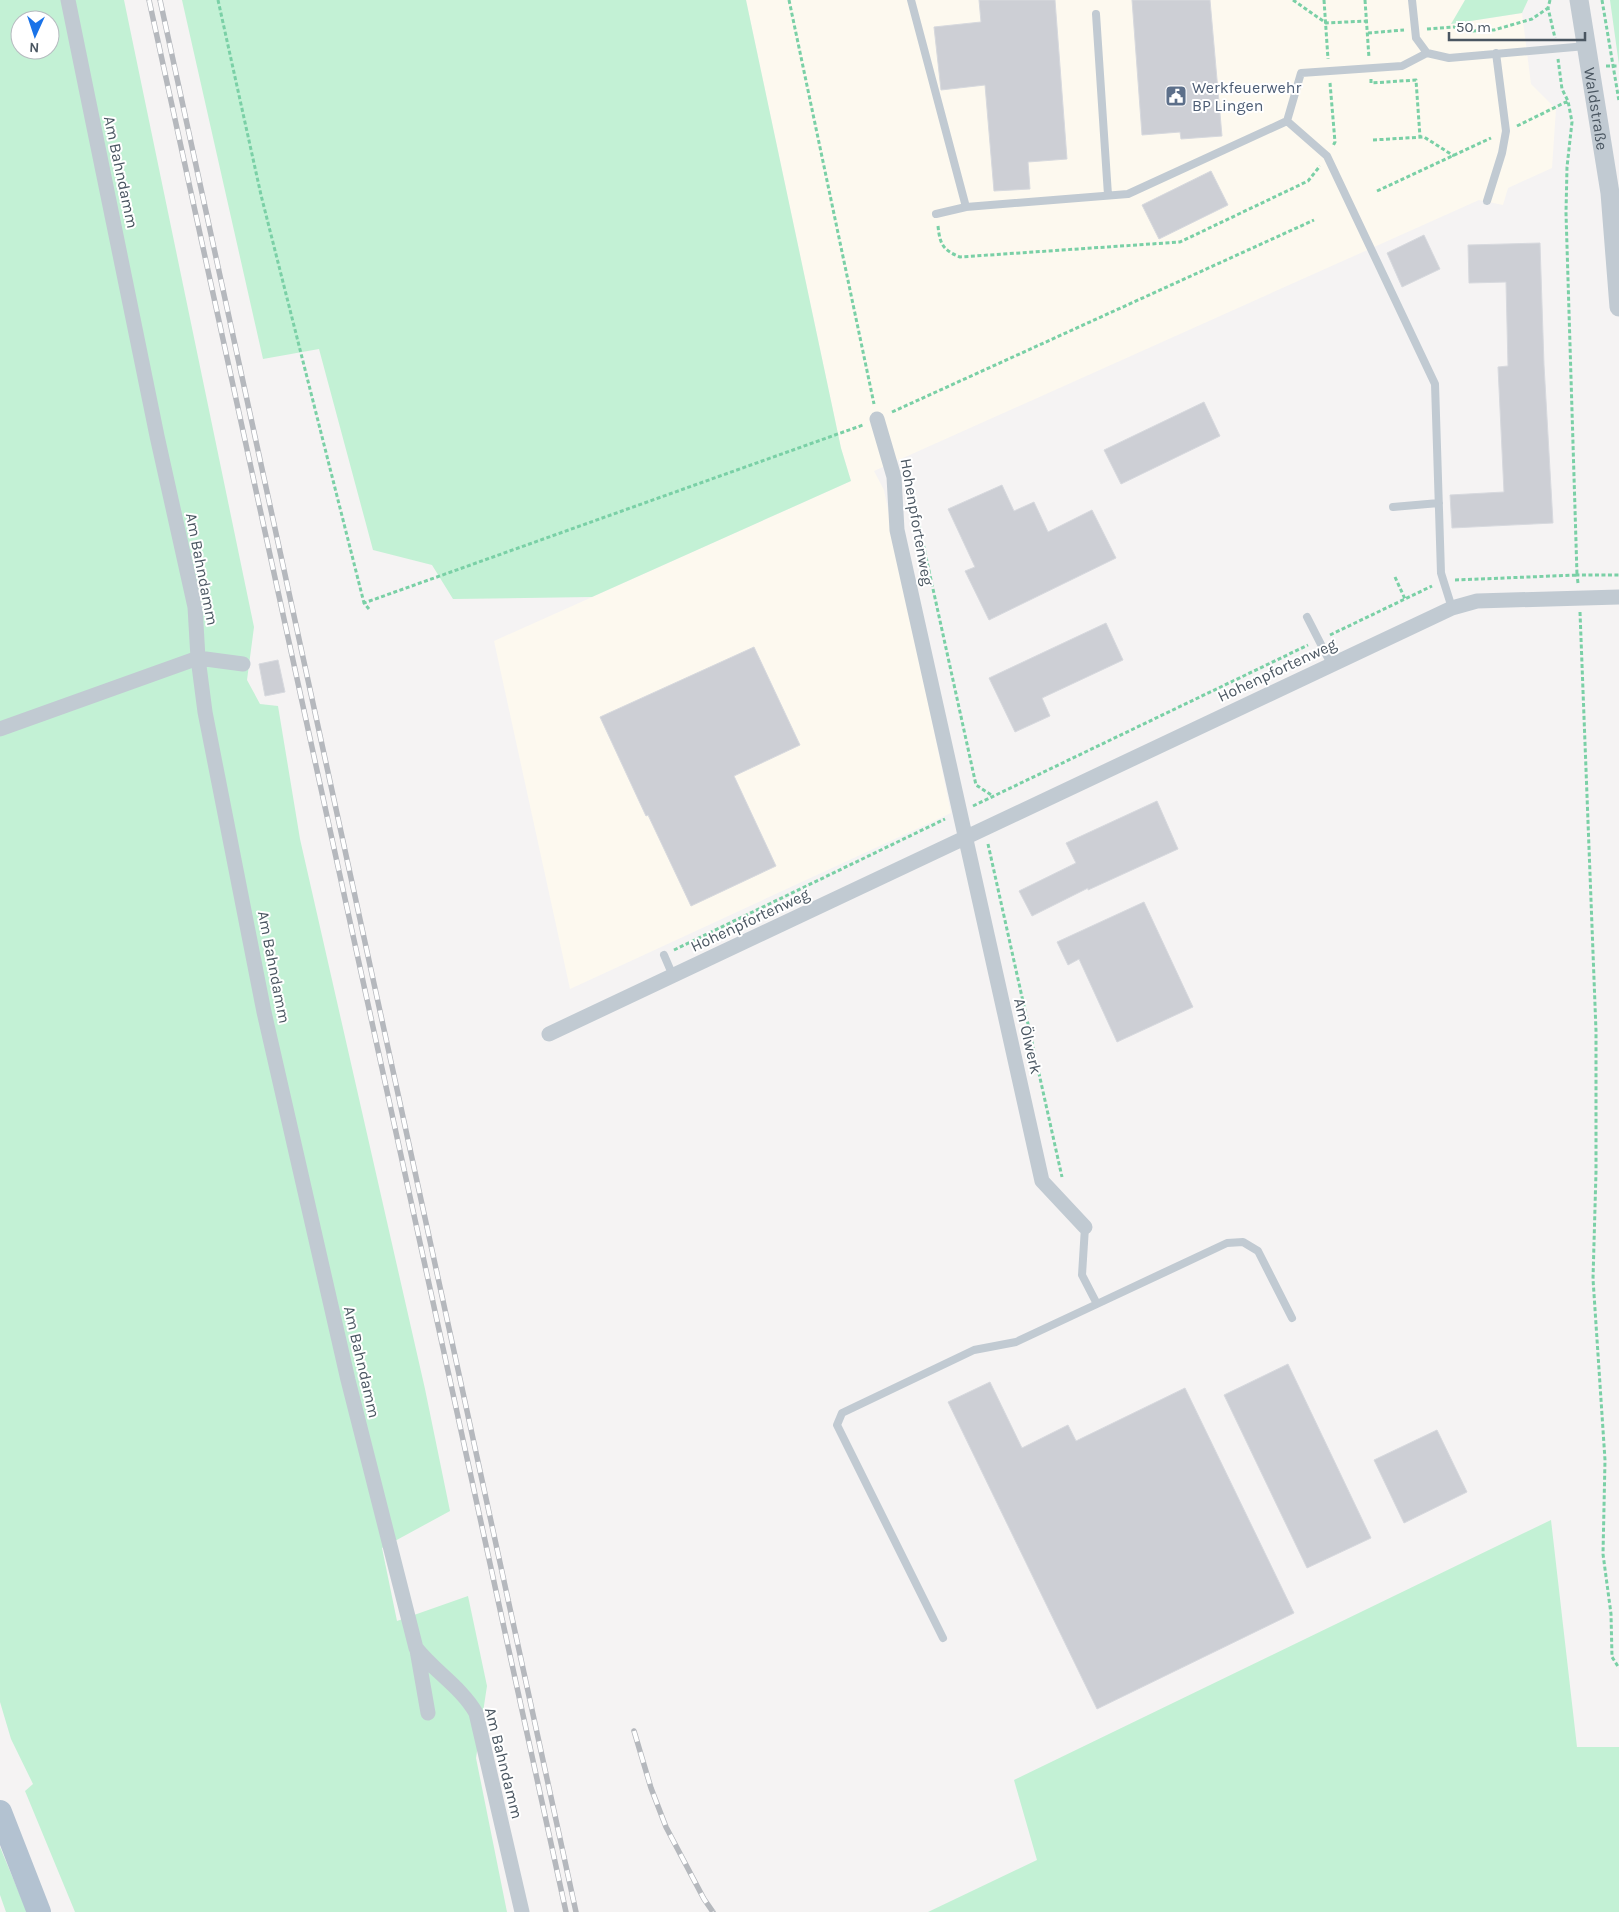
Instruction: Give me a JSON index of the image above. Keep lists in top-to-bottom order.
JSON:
{
  "streets": {
    "street": [
      "Waldstraße",
      "Am Bahndamm",
      "Hohenpfortenweg",
      "Am Ölwerk"
    ]
  },
  "crossings": [
    ["Hohenpfortenweg", "Am Ölwerk"]
  ],
  "places": {
    "public building": ["Werkfeuerwehr BP Lingen"]
  },
  "scale_bar": "50 m",
  "north": "bottom"
}
